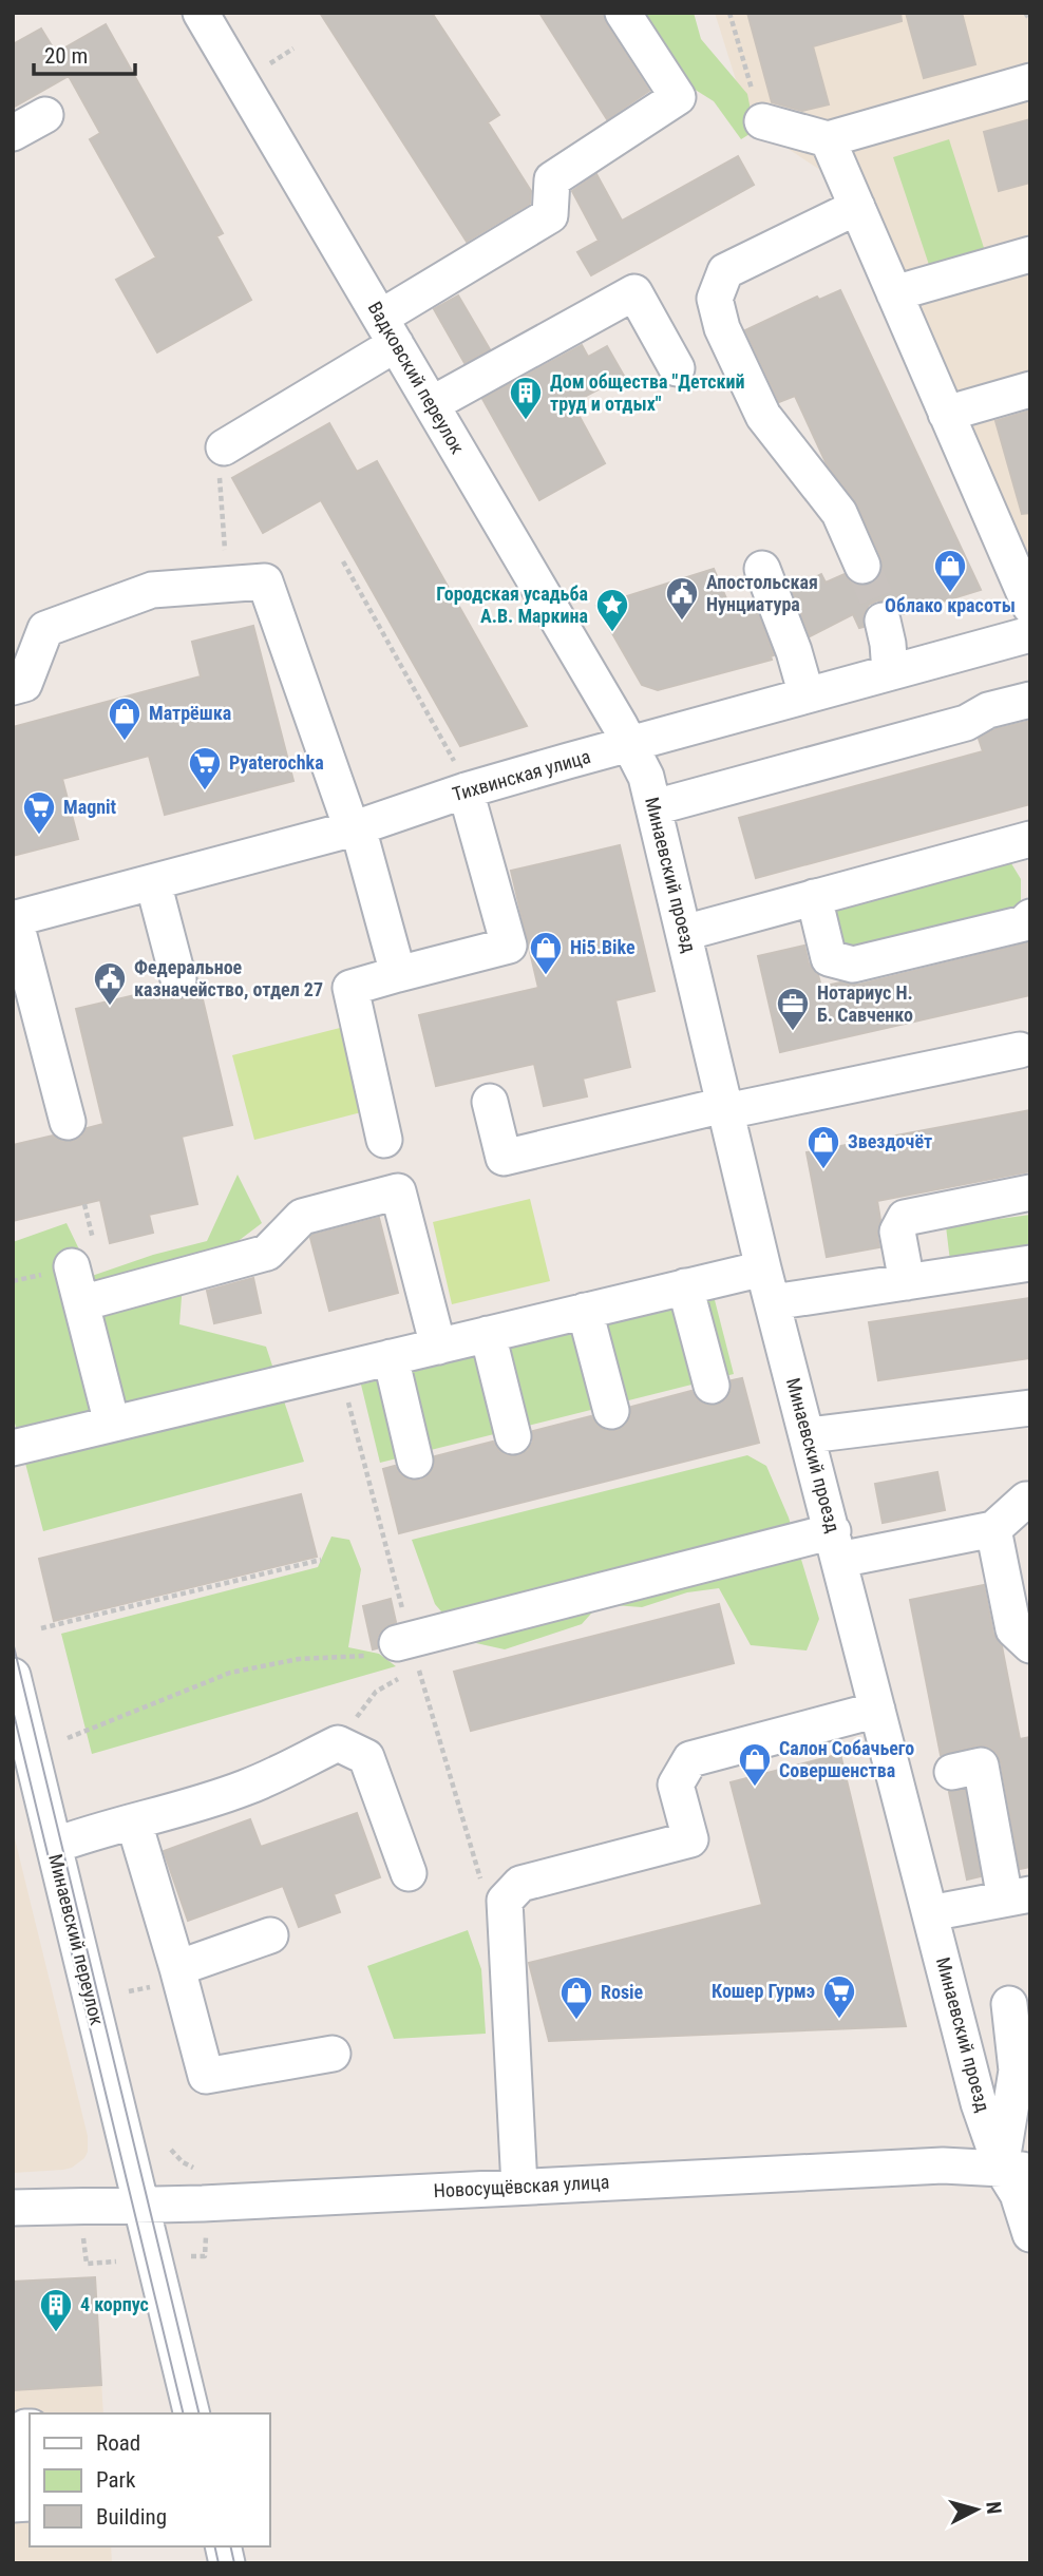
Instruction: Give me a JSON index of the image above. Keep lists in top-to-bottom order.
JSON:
{
  "streets": {
    "street": [
      "Вадковский переулок",
      "Тихвинская улица",
      "Минаевский проезд",
      "Минаевский переулок",
      "Новосущёвская улица"
    ]
  },
  "crossings": [
    ["Вадковский переулок", "Тихвинская улица"],
    ["Вадковский переулок", "Минаевский проезд"],
    ["Тихвинская улица", "Минаевский проезд"],
    ["Минаевский проезд", "Новосущёвская улица"],
    ["Минаевский переулок", "Новосущёвская улица"]
  ],
  "places": {
    "building": ["Дом общества \"Детский труд и отдых\"", "4 корпус"],
    "shop": [
      "Облако красоты",
      "Матрёшка",
      "Hi5.Bike",
      "Звездочёт",
      "Салон Собачьего Совершенства",
      "Rosie"
    ],
    "public building": ["Апостольская Нунциатура", "Федеральное казначейство, отдел 27"],
    "place": ["Городская усадьба А.В. Маркина"],
    "supermarket": ["Pyaterochka", "Magnit", "Кошер Гурмэ"],
    "office": ["Нотариус Н. Б. Савченко"]
  },
  "legend": ["Road", "Park", "Building"],
  "scale_bar": "20 m",
  "north": "right"
}
